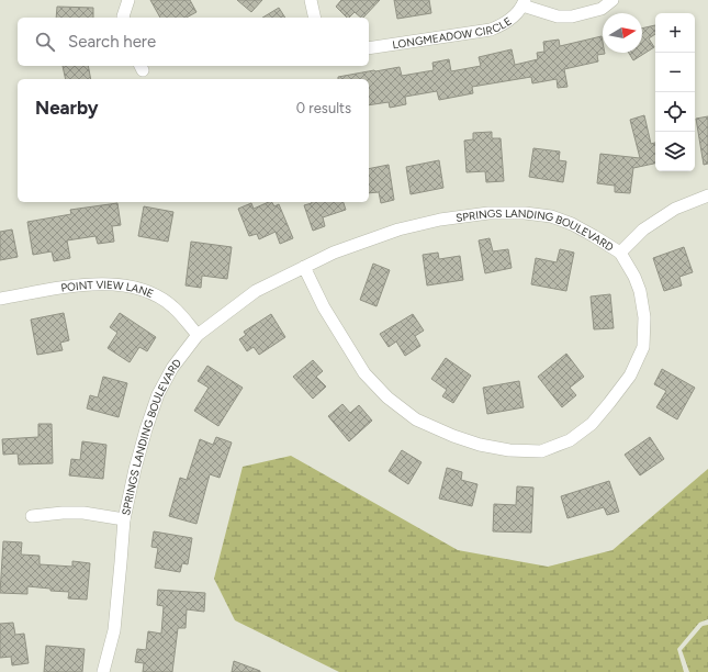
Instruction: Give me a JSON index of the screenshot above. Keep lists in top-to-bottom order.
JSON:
{
  "streets": {
    "street": ["LONGMEADOW CIRCLE", "SPRINGS LANDING BOULEVARD", "POINT VIEW LANE"]
  },
  "crossings": [
    ["SPRINGS LANDING BOULEVARD", "POINT VIEW LANE"]
  ],
  "north": "right",
  "page": {
    "map_buttons": ["+", "−"],
    "search": "Search here",
    "heading": ["Nearby", "0 results"]
  }
}
